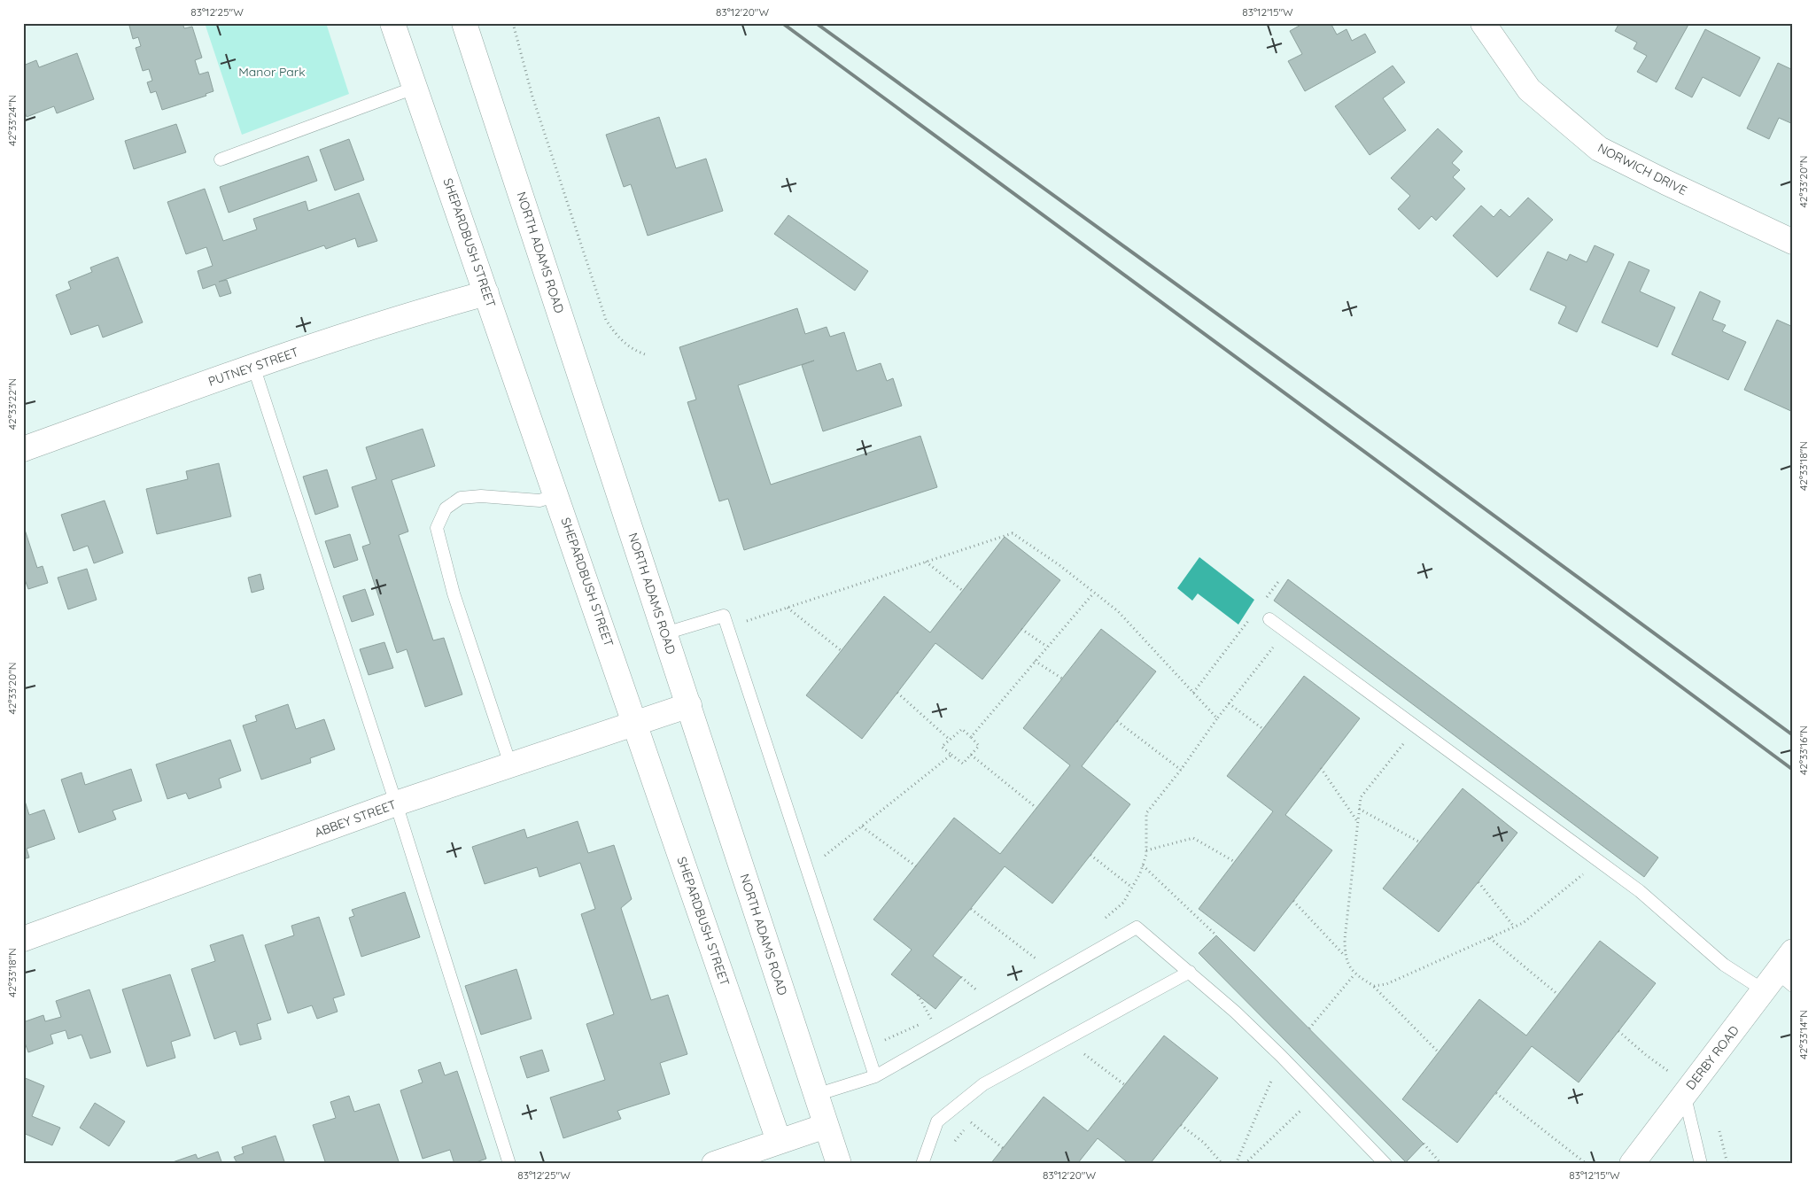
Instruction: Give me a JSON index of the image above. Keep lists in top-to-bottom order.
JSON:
{
  "streets": {
    "street": [
      "NORWICH DRIVE",
      "SHEPARDBUSH STREET",
      "NORTH ADAMS ROAD",
      "PUTNEY STREET",
      "ABBEY STREET",
      "DERBY ROAD"
    ]
  },
  "crossings": [
    ["SHEPARDBUSH STREET", "PUTNEY STREET"],
    ["SHEPARDBUSH STREET", "ABBEY STREET"],
    ["NORTH ADAMS ROAD", "ABBEY STREET"]
  ],
  "parks": ["Manor Park"],
  "coordinates": [
    "83°12'25\"W",
    "83°12'20\"W",
    "83°12'15\"W",
    "42°33'24\"N",
    "42°33'20\"N",
    "42°33'22\"N",
    "42°33'18\"N",
    "42°33'16\"N",
    "42°33'14\"N"
  ]
}
